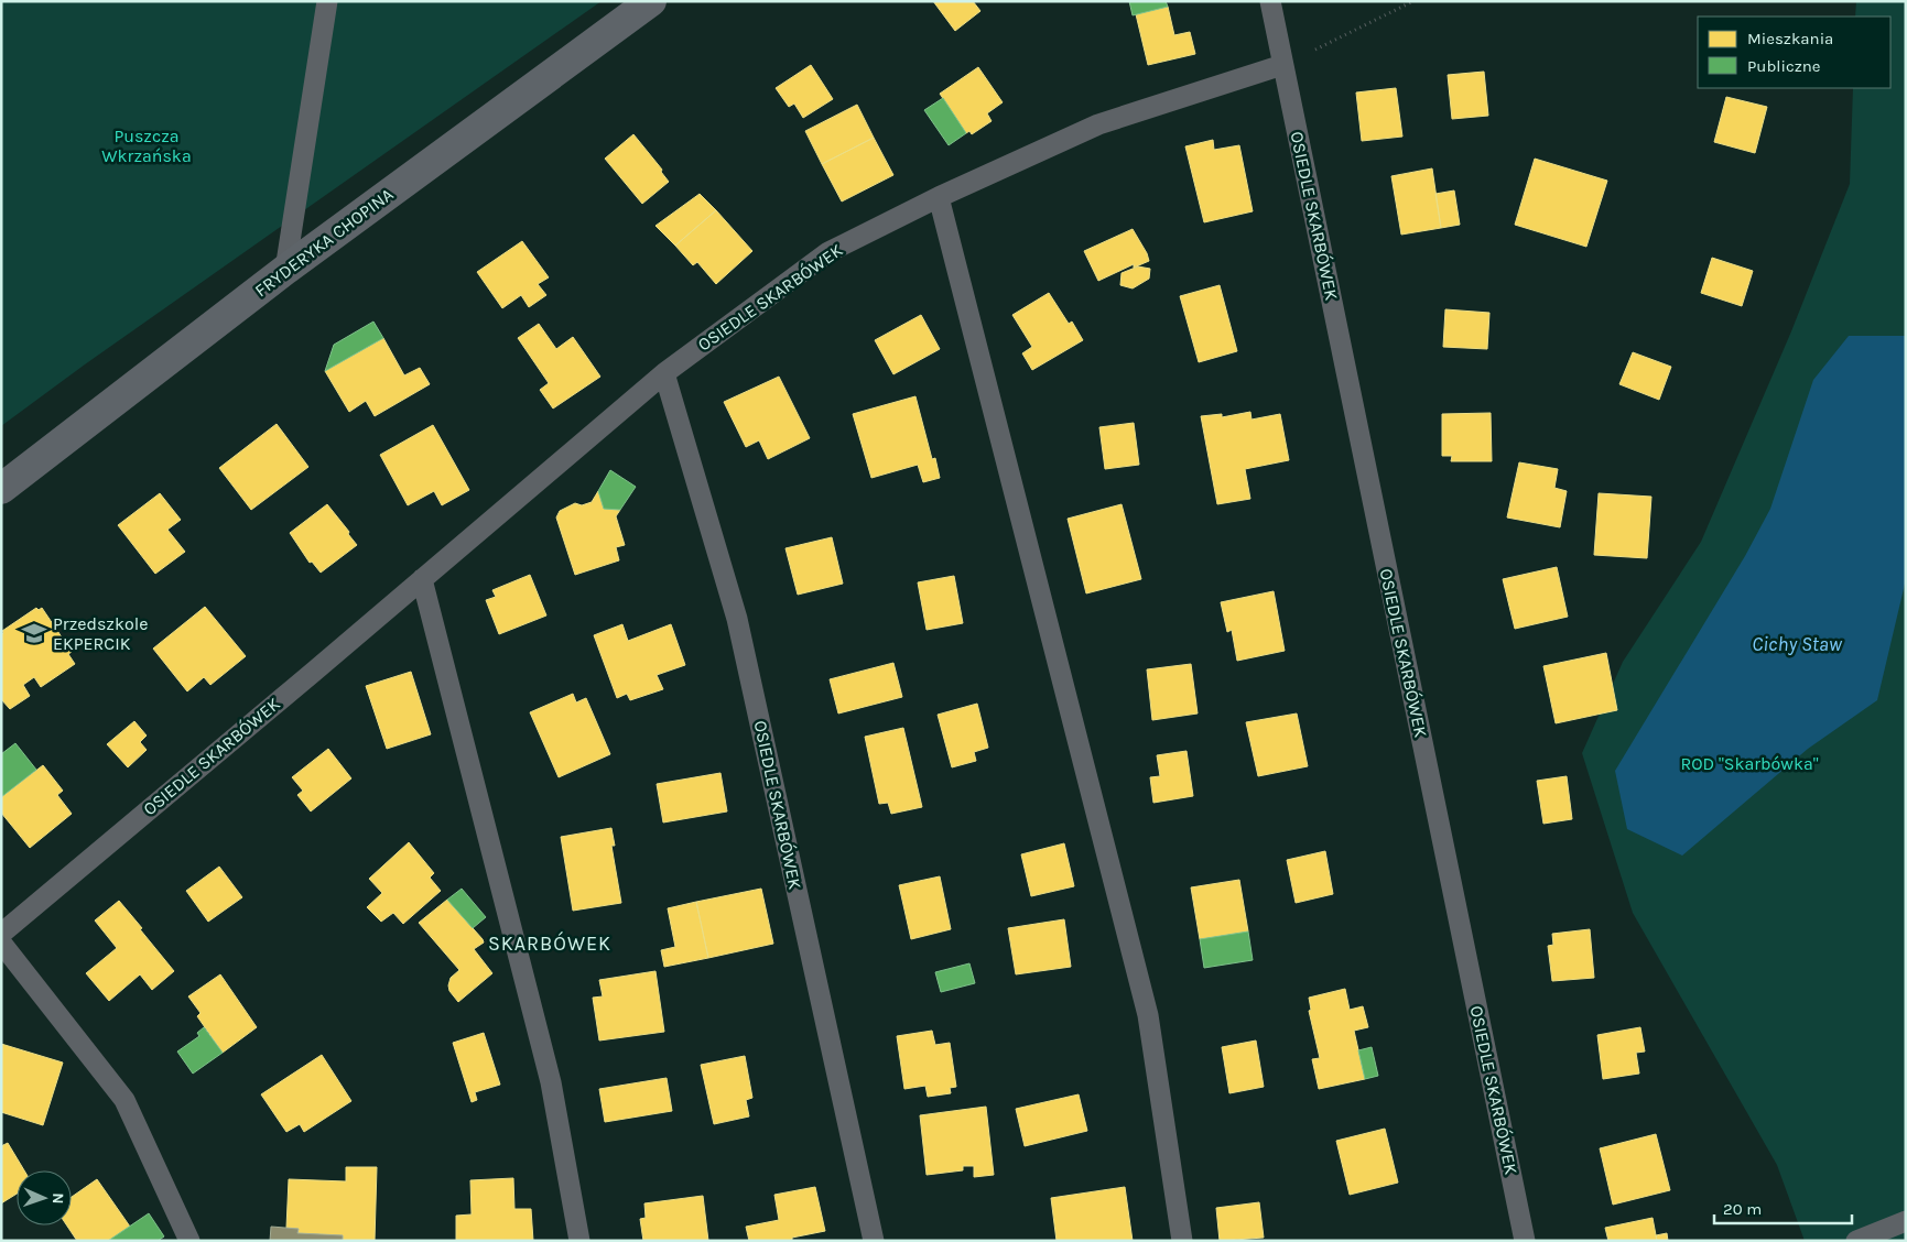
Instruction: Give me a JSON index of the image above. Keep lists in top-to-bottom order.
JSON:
{
  "streets": {
    "street": ["FRYDERYKA CHOPINA"],
    "lane": ["OSIEDLE SKARBÓWEK"]
  },
  "districts": ["SKARBÓWEK"],
  "water": ["Cichy Staw"],
  "parks": ["Puszcza Wkrzańska", "ROD \"Skarbówka\""],
  "places": {
    "school or university": ["Przedszkole EKPERCIK"]
  },
  "legend": ["Mieszkania", "Publiczne"],
  "scale_bar": "20 m",
  "north": "right"
}
